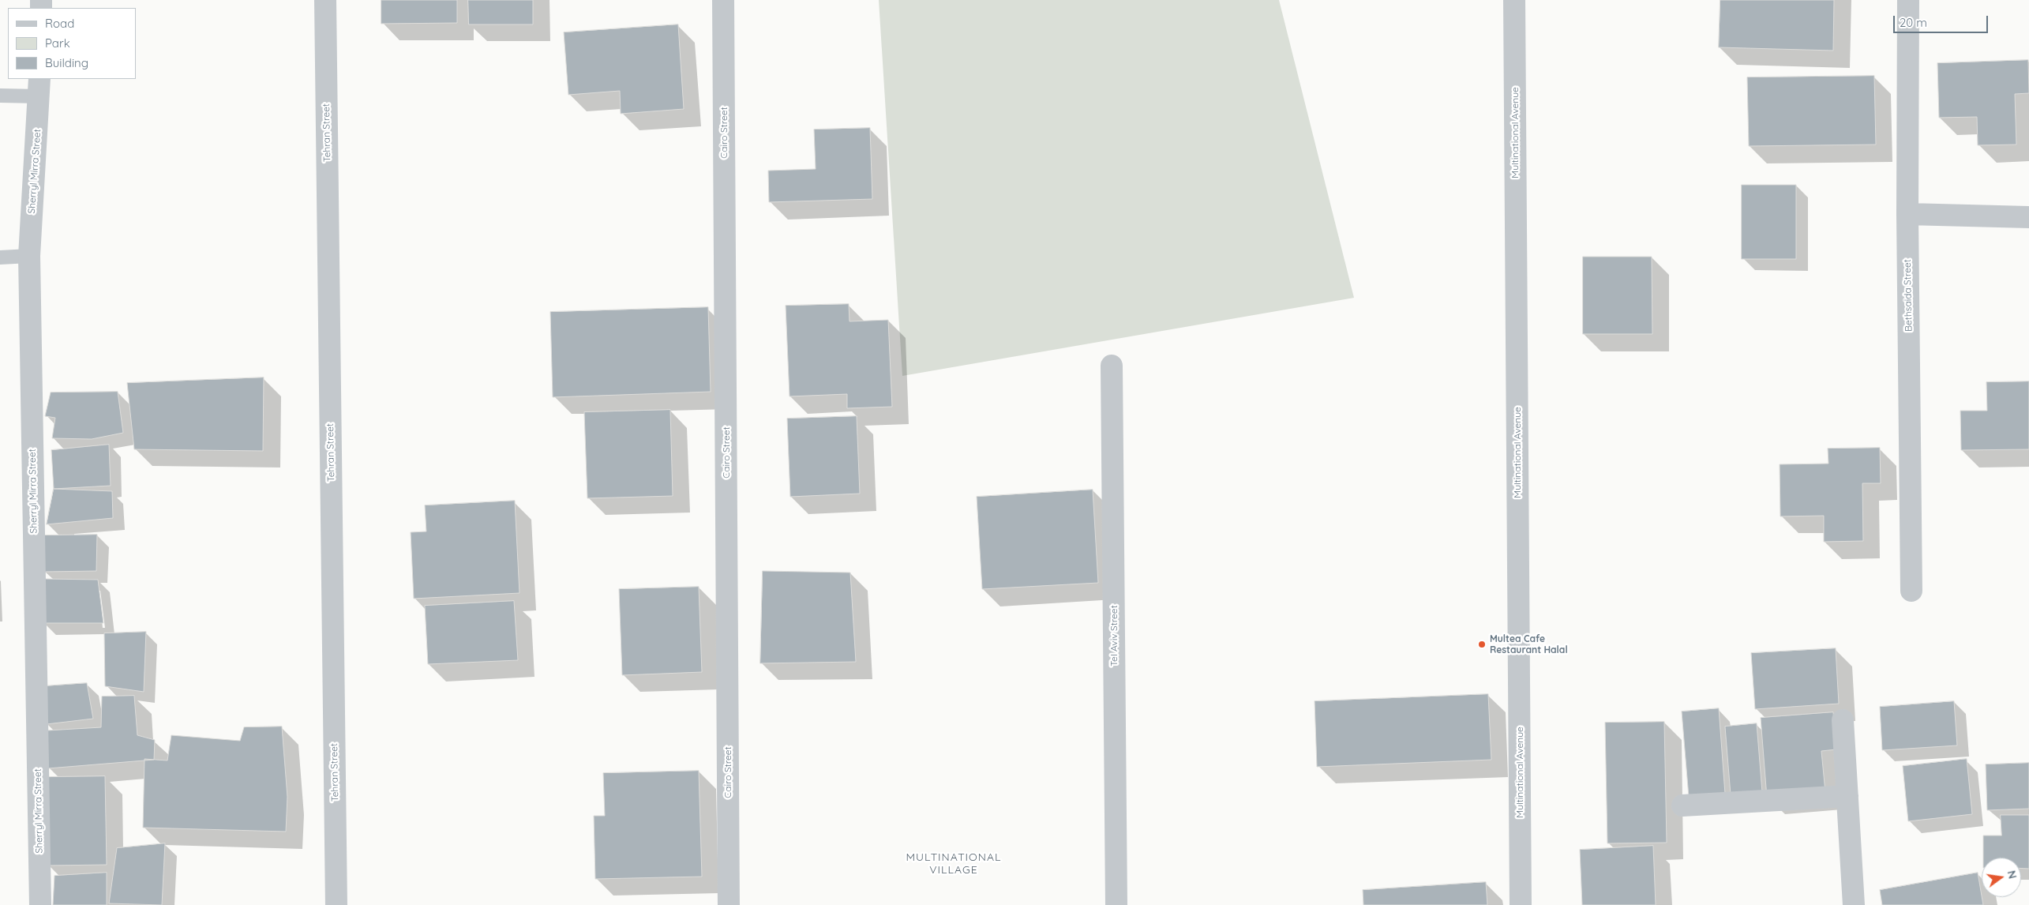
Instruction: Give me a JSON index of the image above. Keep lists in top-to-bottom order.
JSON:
{
  "streets": {
    "street": [
      "Tehran Street",
      "Cairo Street",
      "Multinational Avenue",
      "Sherryl Mirra Street",
      "Bethsaida Street",
      "Tel Aviv Street"
    ]
  },
  "districts": ["MULTINATIONAL VILLAGE"],
  "places": ["Multea Cafe Restaurant Halal"],
  "legend": ["Road", "Park", "Building"],
  "scale_bar": "20 m",
  "north": "right"
}
